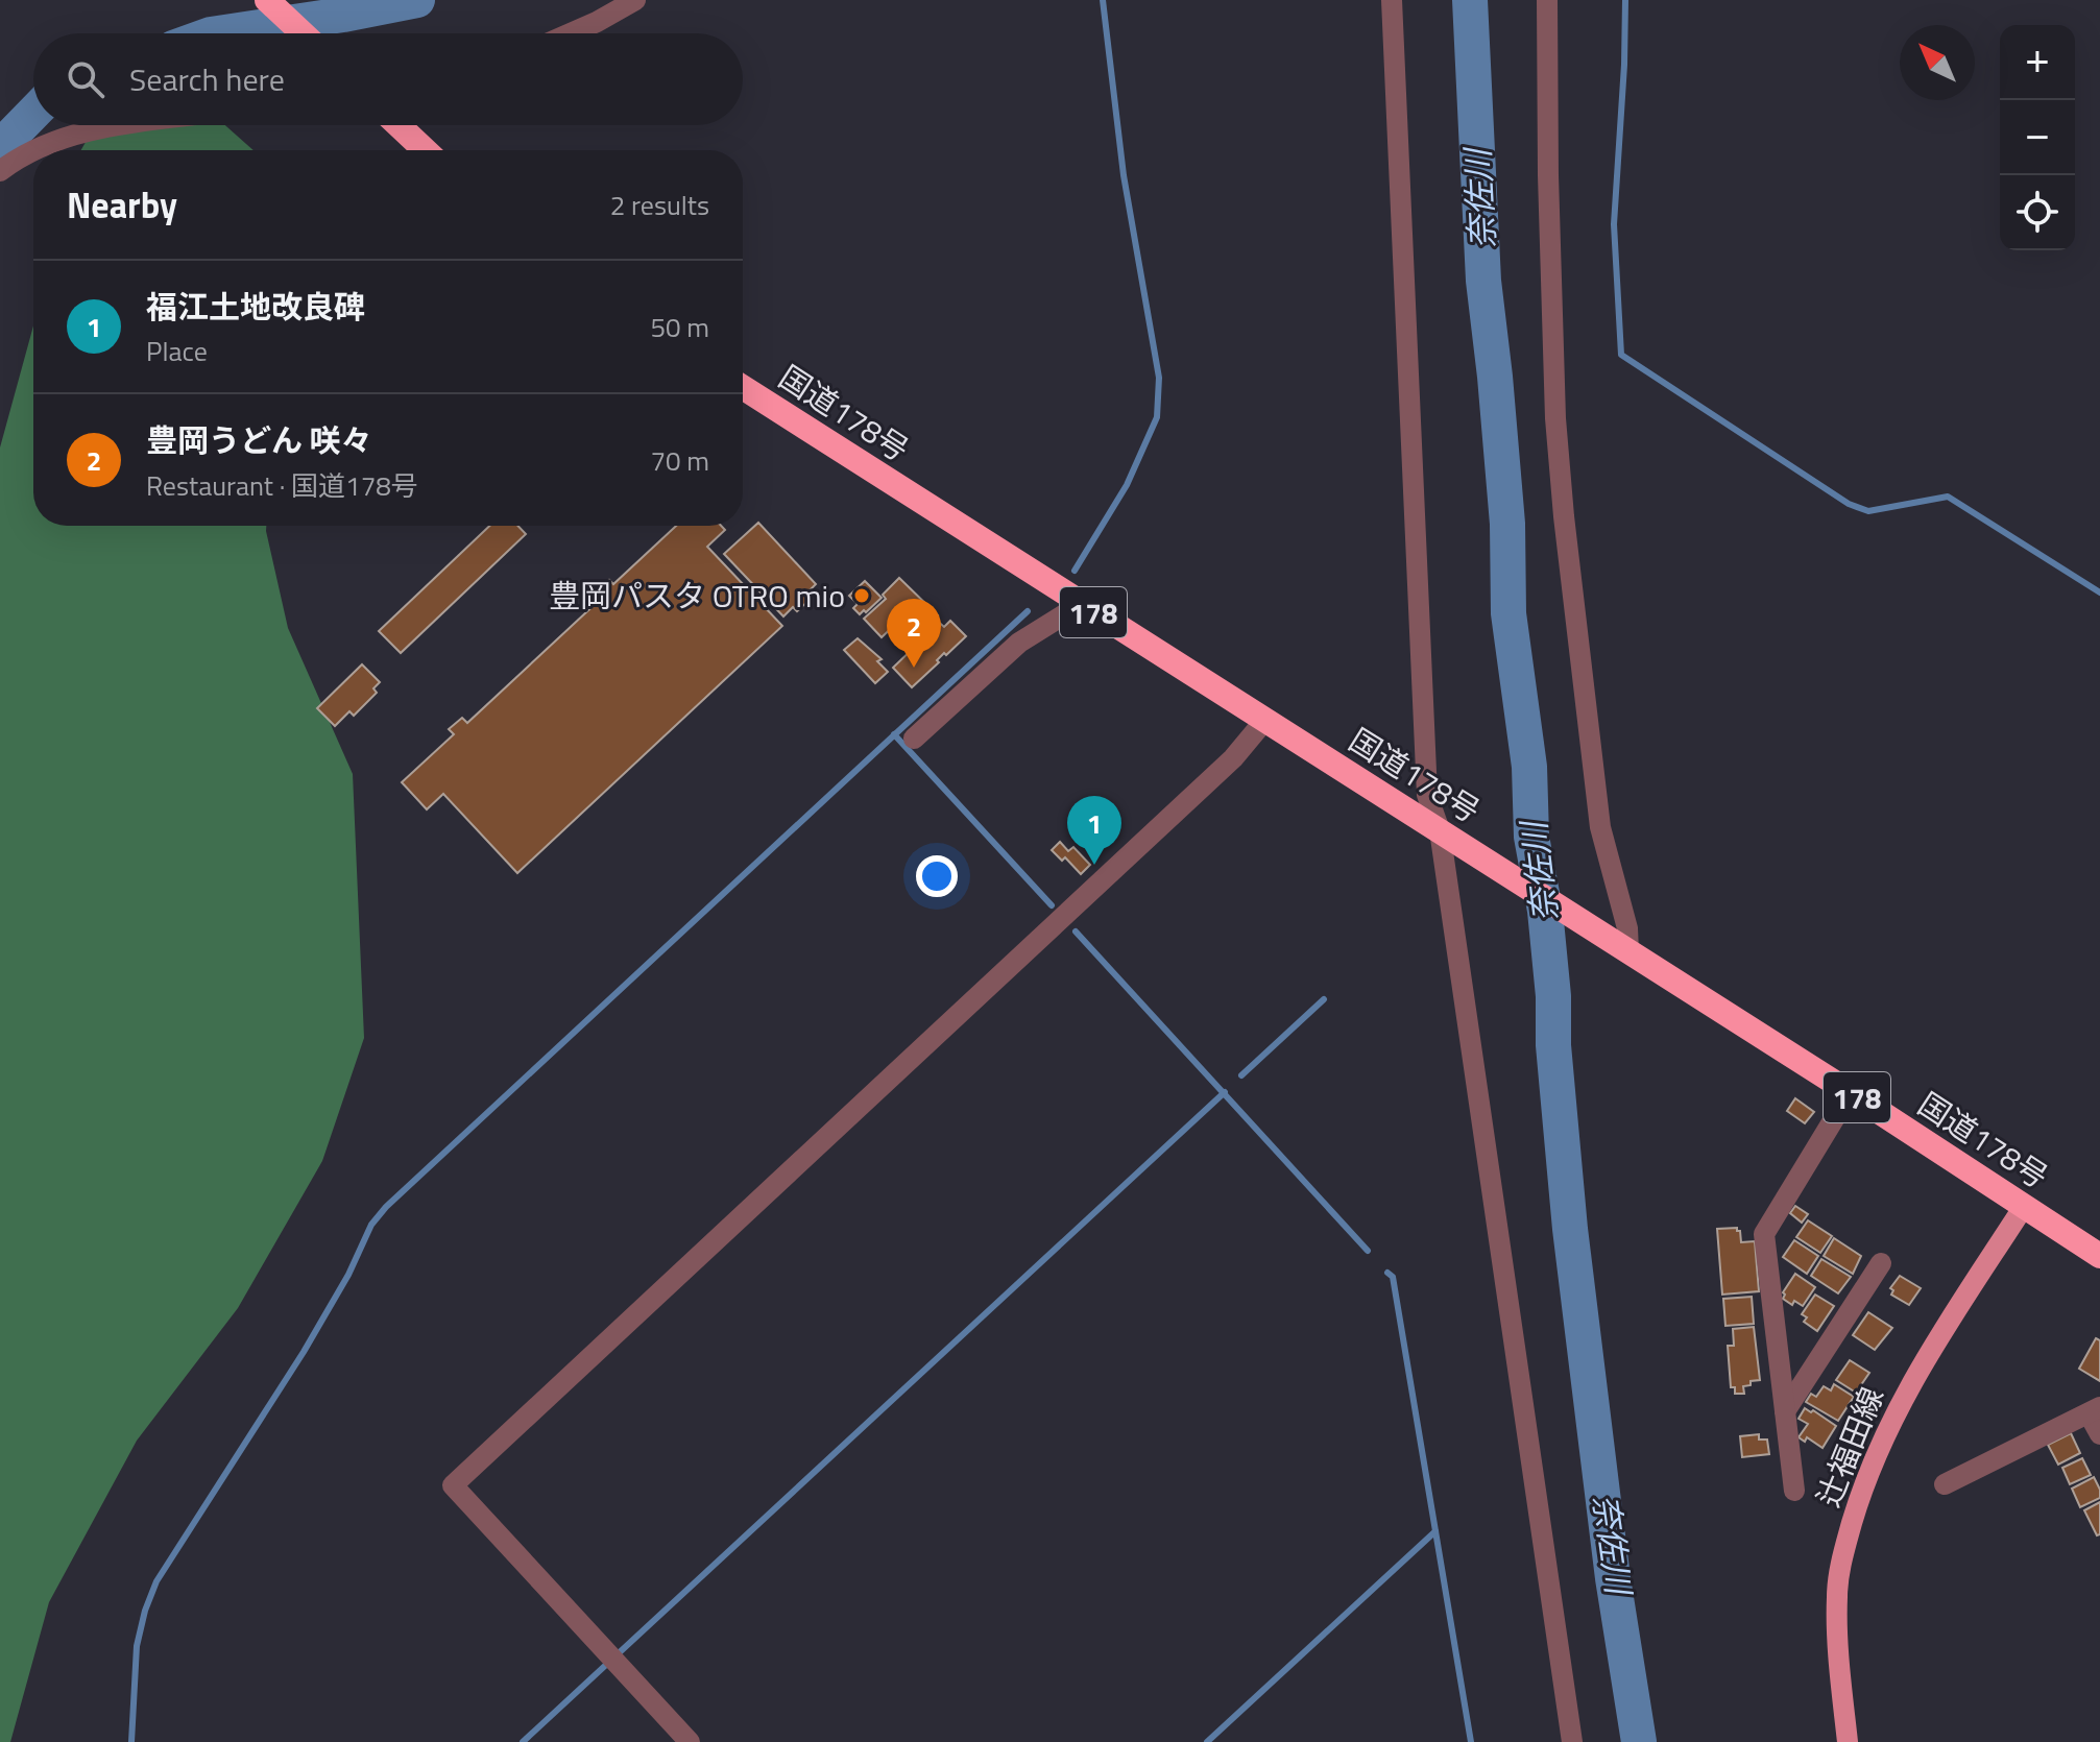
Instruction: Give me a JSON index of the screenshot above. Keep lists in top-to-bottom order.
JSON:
{
  "streets": {
    "highway": ["国道178号", "178"],
    "main road": ["辻福田線"]
  },
  "crossings": [
    ["国道178号", "辻福田線"]
  ],
  "water": ["奈佐川"],
  "places": ["豊岡パスタ OTRO mio"],
  "north": "top left",
  "page": {
    "map_buttons": ["+", "−"],
    "search": "Search here",
    "heading": ["Nearby", "2 results"],
    "list": [
      {
        "mark": "1",
        "name": "福江土地改良碑",
        "note": "Place",
        "value": "50 m"
      },
      {
        "mark": "2",
        "name": "豊岡うどん 咲々",
        "note": "Restaurant · 国道178号",
        "value": "70 m"
      }
    ],
    "pins": ["2", "1"]
  }
}
